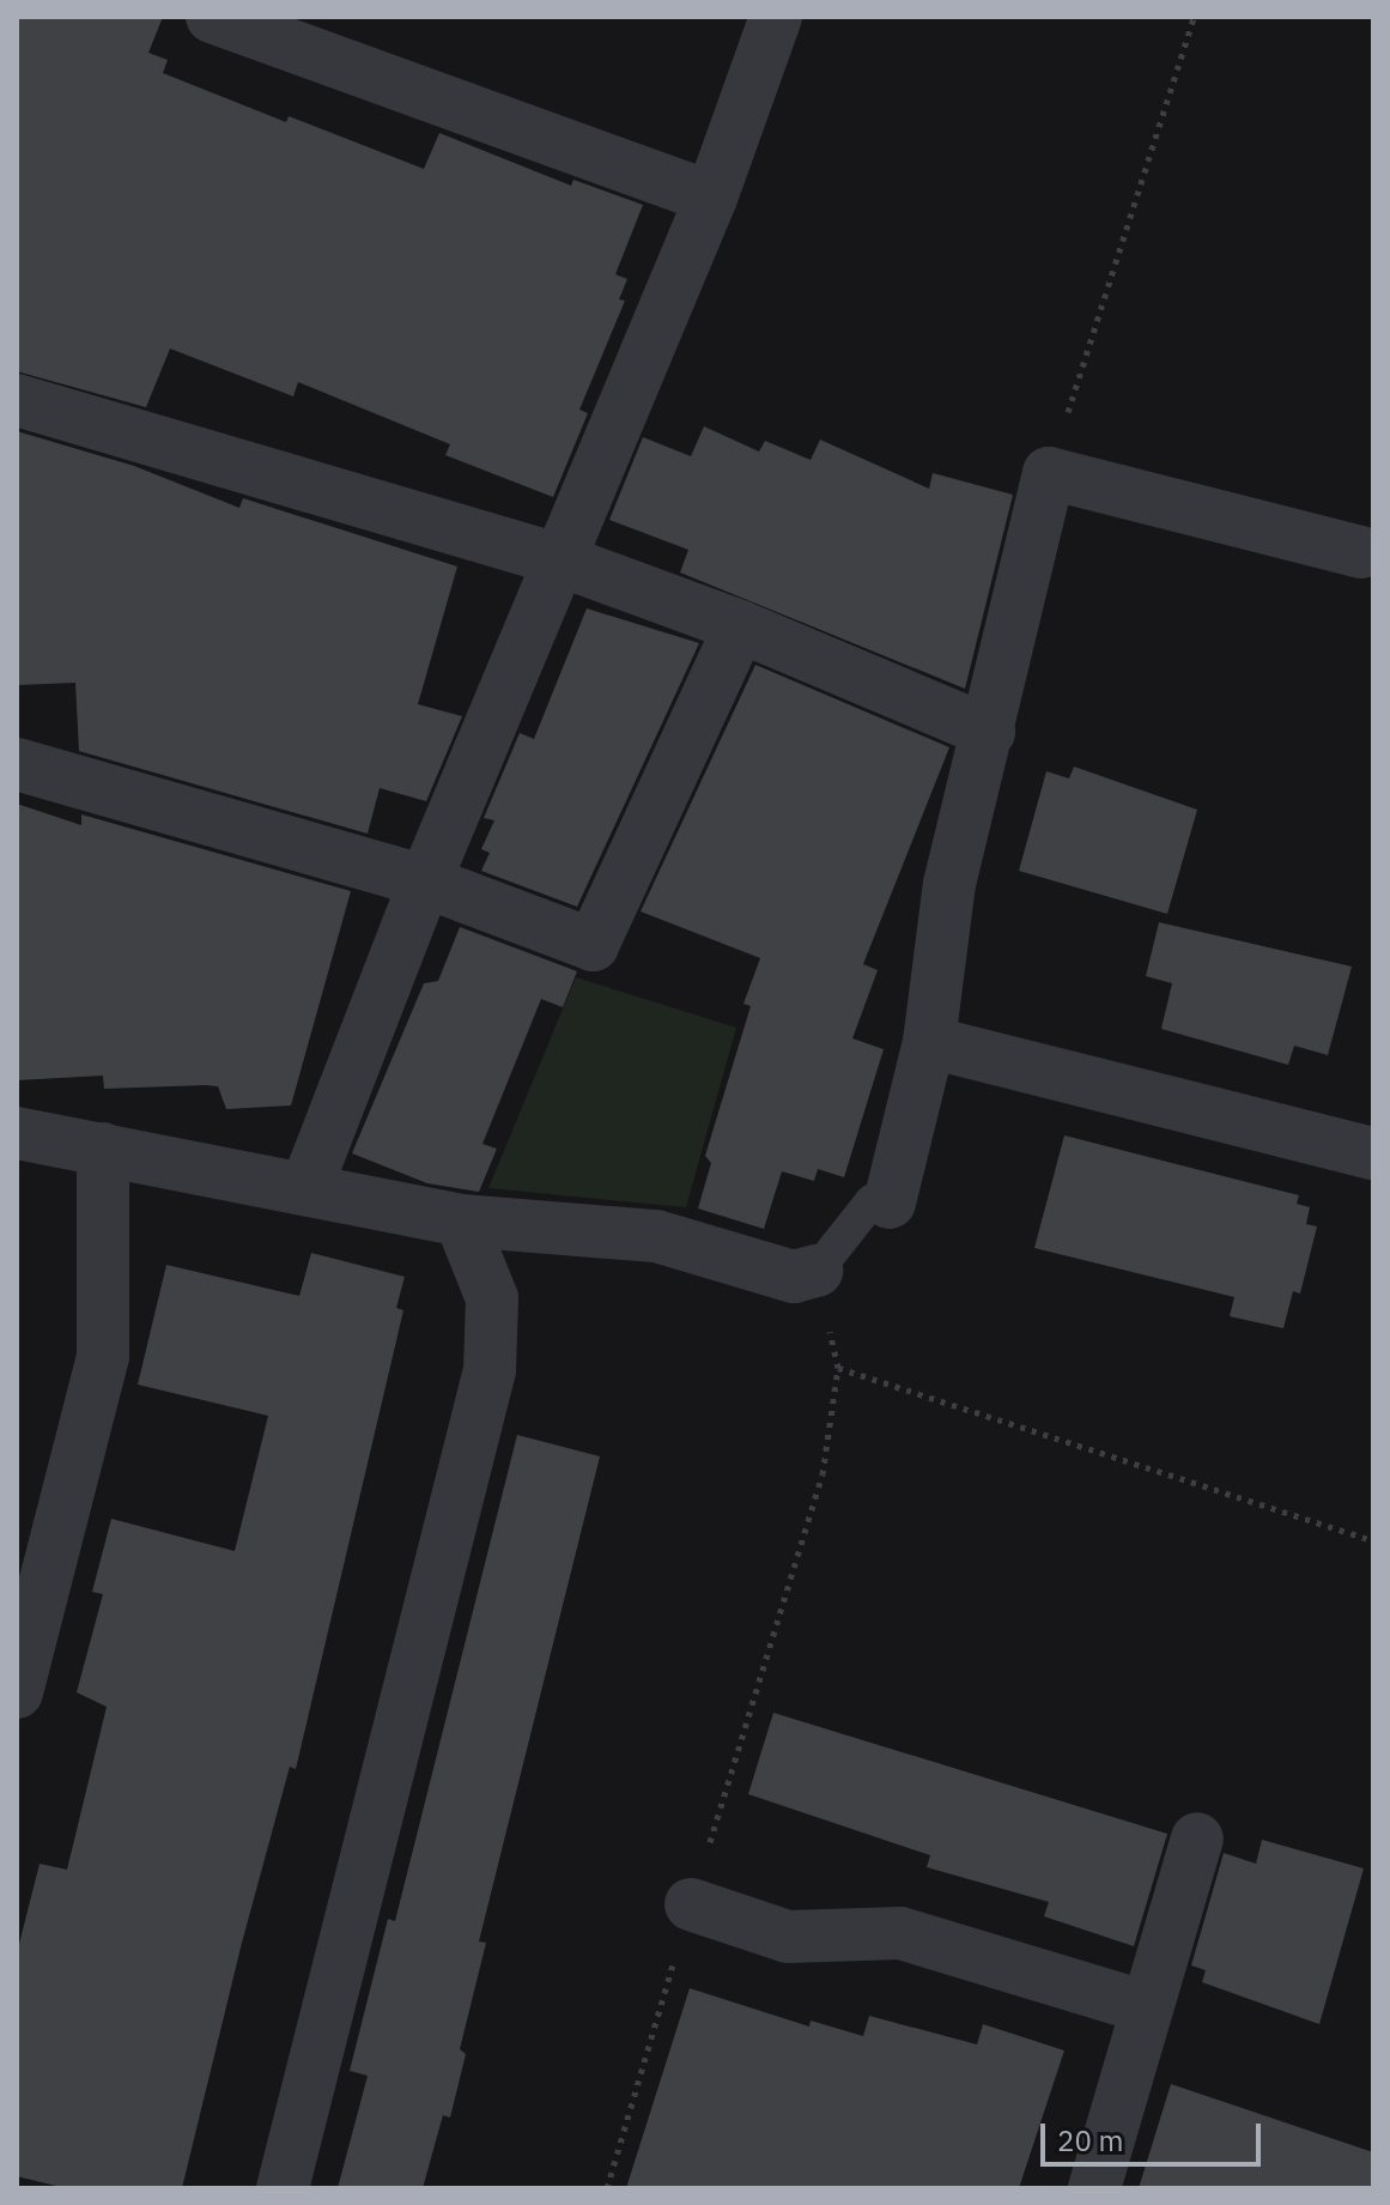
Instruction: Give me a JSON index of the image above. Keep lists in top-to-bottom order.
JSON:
{
  "scale_bar": "20 m"
}
